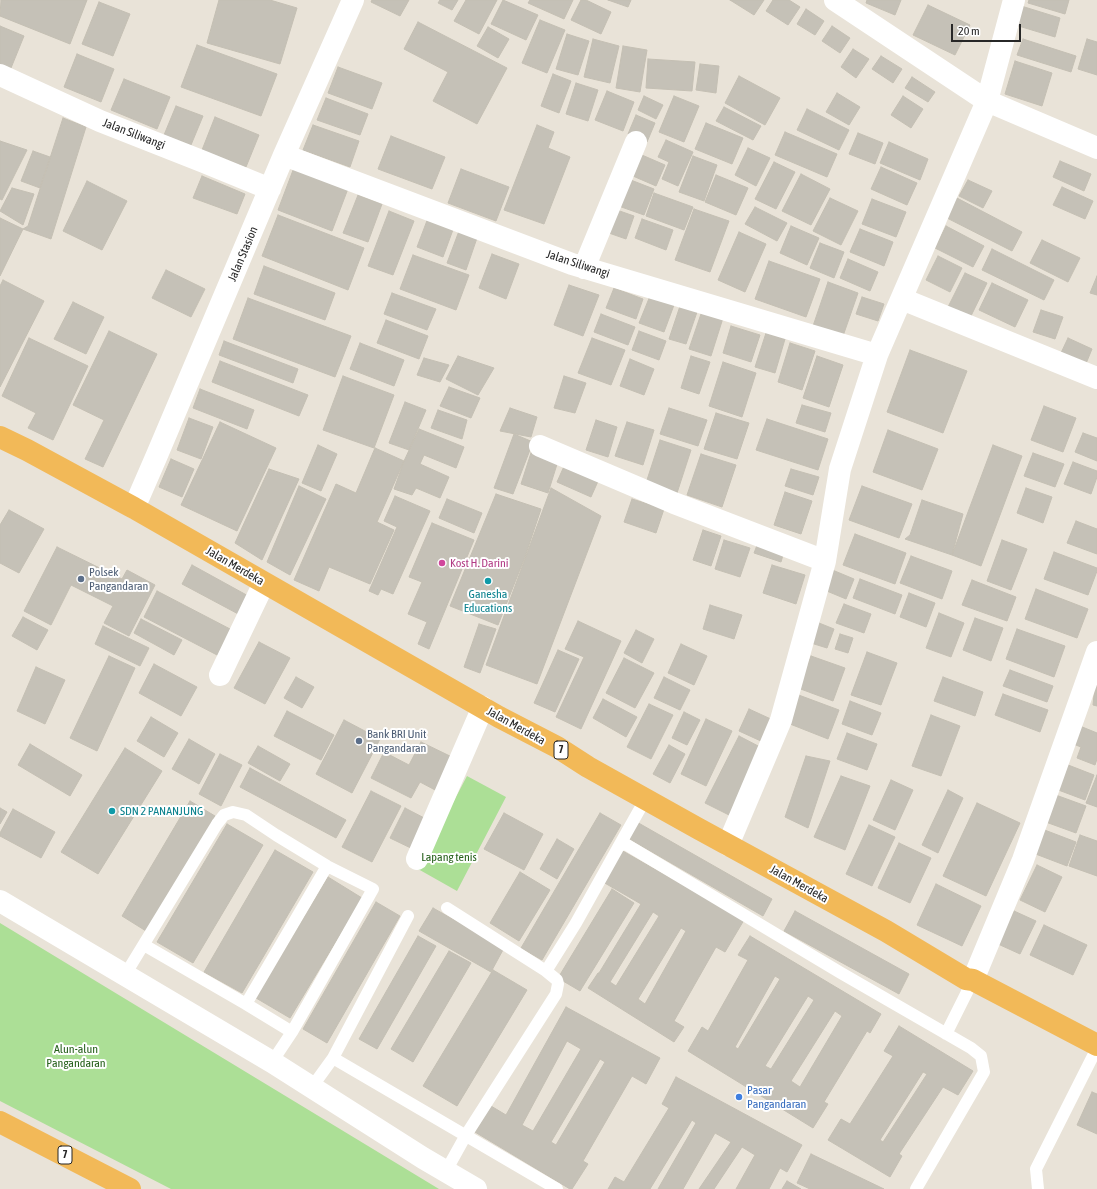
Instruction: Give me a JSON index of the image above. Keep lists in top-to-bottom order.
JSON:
{
  "streets": {
    "highway": ["Jalan Merdeka", "7"],
    "street": ["Jalan Siliwangi", "Jalan Stasion"]
  },
  "crossings": [
    ["Jalan Siliwangi", "Jalan Stasion"],
    ["Jalan Stasion", "Jalan Merdeka"]
  ],
  "parks": ["Lapang tenis", "Alun-alun Pangandaran"],
  "places": [
    "Kost H. Darini",
    "Polsek Pangandaran",
    "Ganesha Educations",
    "Bank BRI Unit Pangandaran",
    "SDN 2 PANANJUNG",
    "Pasar Pangandaran"
  ],
  "scale_bar": "20 m"
}
